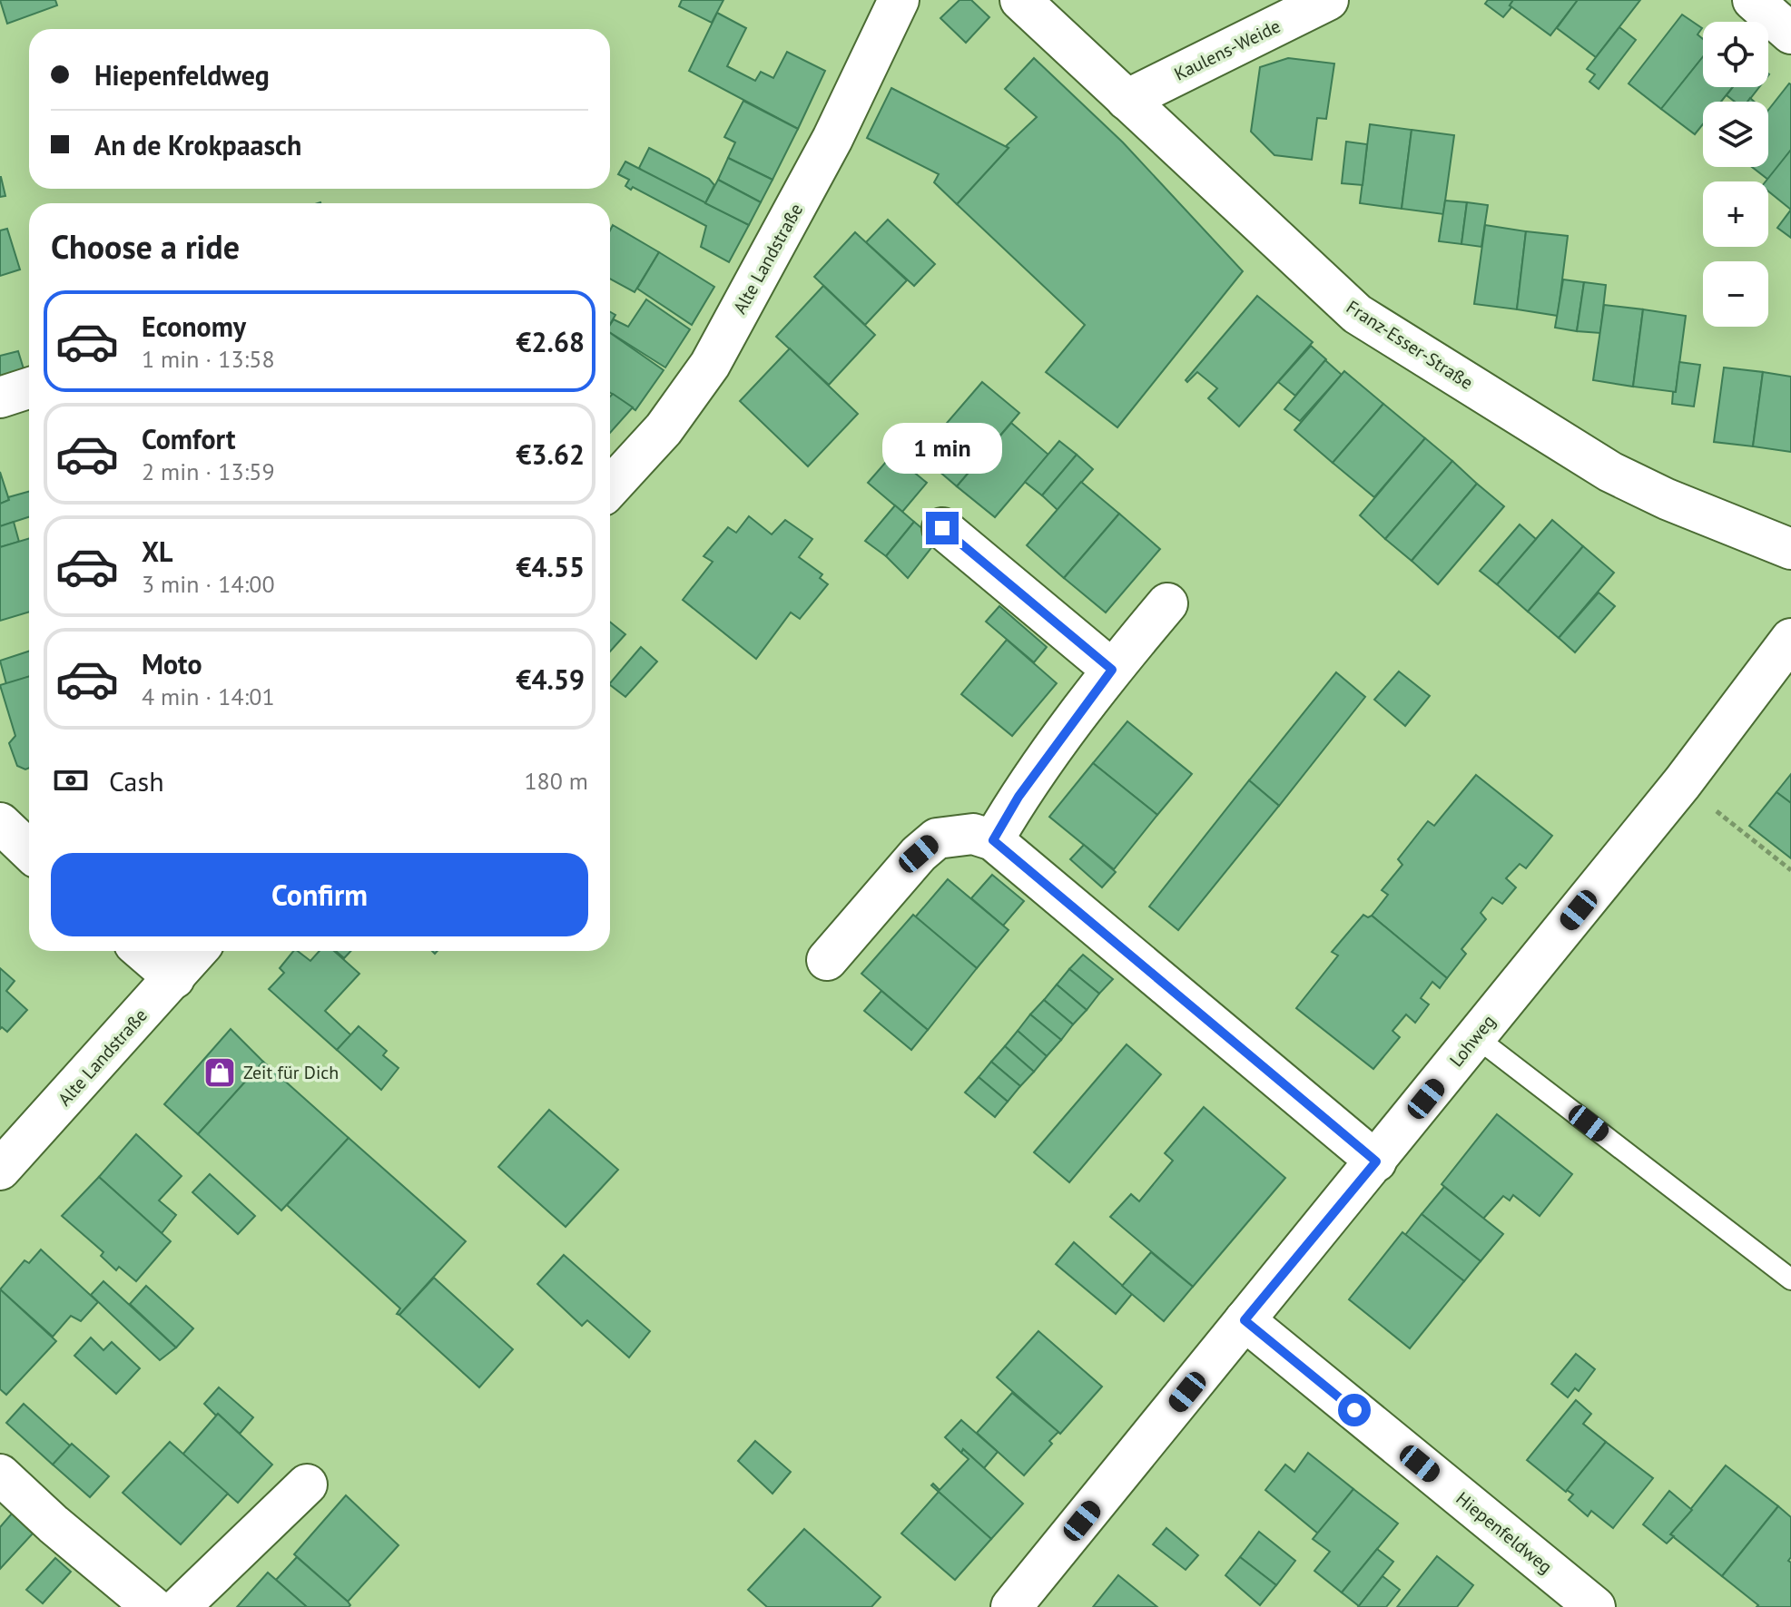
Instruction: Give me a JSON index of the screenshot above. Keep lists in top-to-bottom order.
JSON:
{
  "streets": {
    "street": [
      "Kaulens-Weide",
      "Alte Landstraße",
      "Franz-Esser-Straße",
      "Lohweg",
      "Hiepenfeldweg"
    ]
  },
  "crossings": [
    ["Kaulens-Weide", "Franz-Esser-Straße"],
    ["Lohweg", "Hiepenfeldweg"]
  ],
  "places": {
    "shop": ["Zeit für Dich"]
  },
  "page": {
    "map_buttons": ["+", "−"],
    "banner": ["Hiepenfeldweg", "An de Krokpaasch"],
    "heading": "Choose a ride",
    "list": [
      {
        "name": "Economy",
        "note": "1 min · 13:58",
        "value": "€2.68"
      },
      {
        "name": "Comfort",
        "note": "2 min · 13:59",
        "value": "€3.62"
      },
      {
        "name": "XL",
        "note": "3 min · 14:00",
        "value": "€4.55"
      },
      {
        "name": "Moto",
        "note": "4 min · 14:01",
        "value": "€4.59"
      }
    ],
    "bubble": "1 min",
    "pay": ["Cash", "180 m"],
    "buttons": "Confirm"
  }
}
